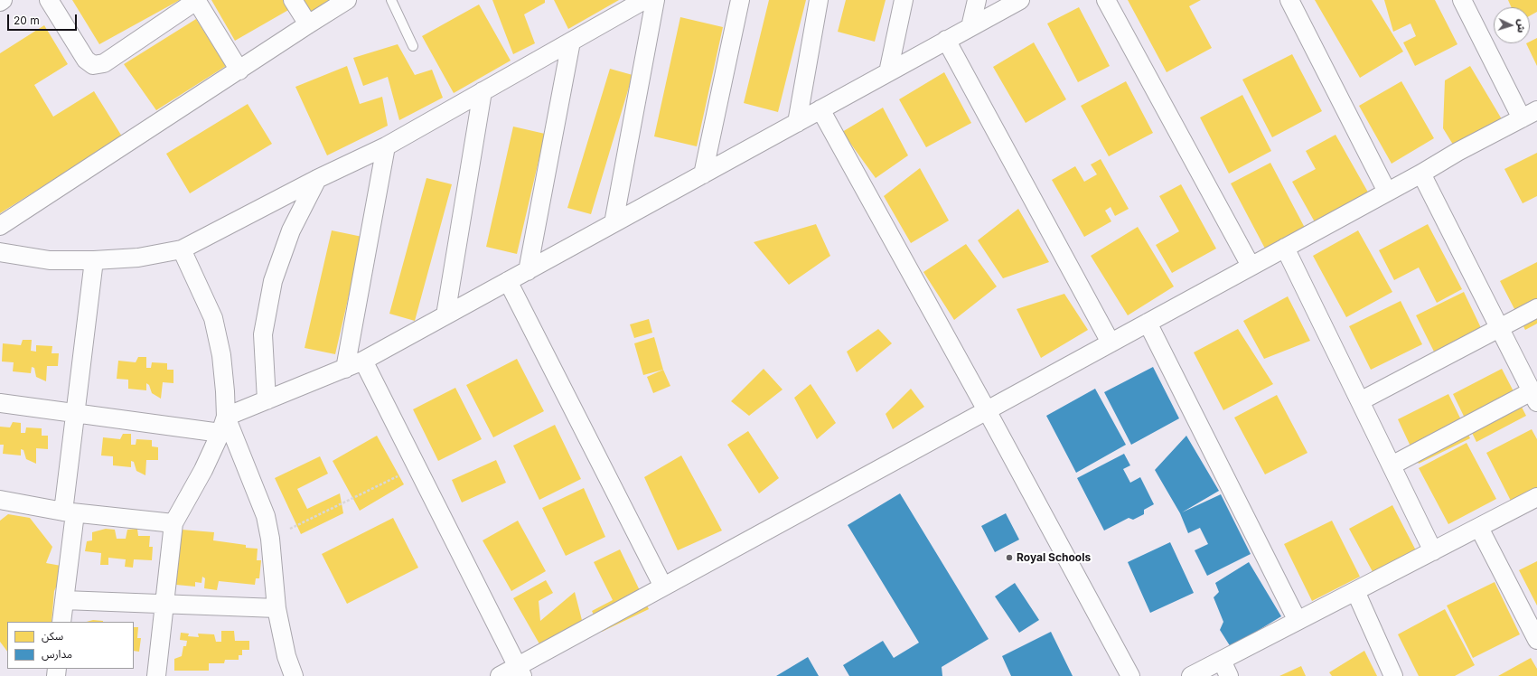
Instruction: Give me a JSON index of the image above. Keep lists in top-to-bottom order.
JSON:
{
  "places": ["Royal Schools"],
  "legend": ["سكن", "مدارس"],
  "scale_bar": "20 m",
  "north": "right"
}
